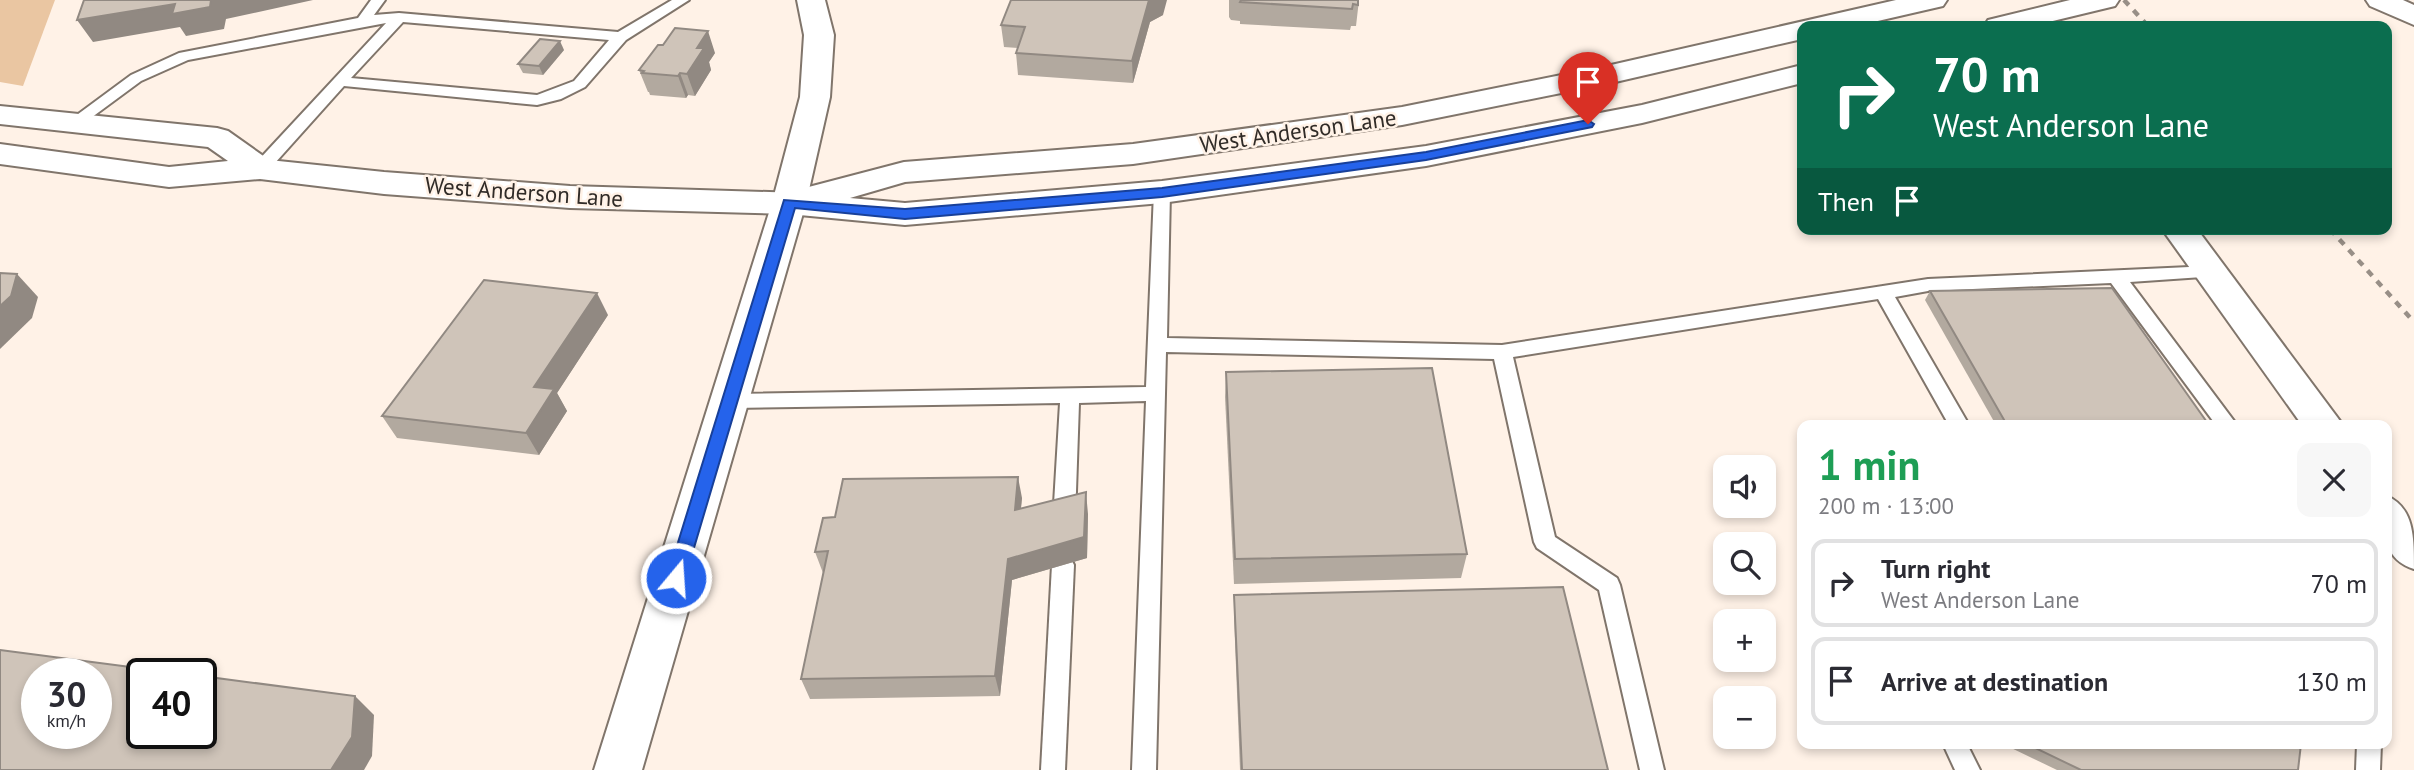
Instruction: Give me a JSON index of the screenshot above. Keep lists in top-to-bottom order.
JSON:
{
  "streets": {
    "main road": ["West Anderson Lane"]
  },
  "page": {
    "turn": ["70 m", "West Anderson Lane"],
    "then": "Then",
    "heading": ["1 min", "200 m · 13:00"],
    "map_buttons": ["+", "−"],
    "list": [
      {
        "name": "Turn right",
        "note": "West Anderson Lane",
        "value": "70 m"
      },
      {
        "name": "Arrive at destination",
        "value": "130 m"
      }
    ],
    "speed": "30 km/h",
    "limit": "40"
  }
}
